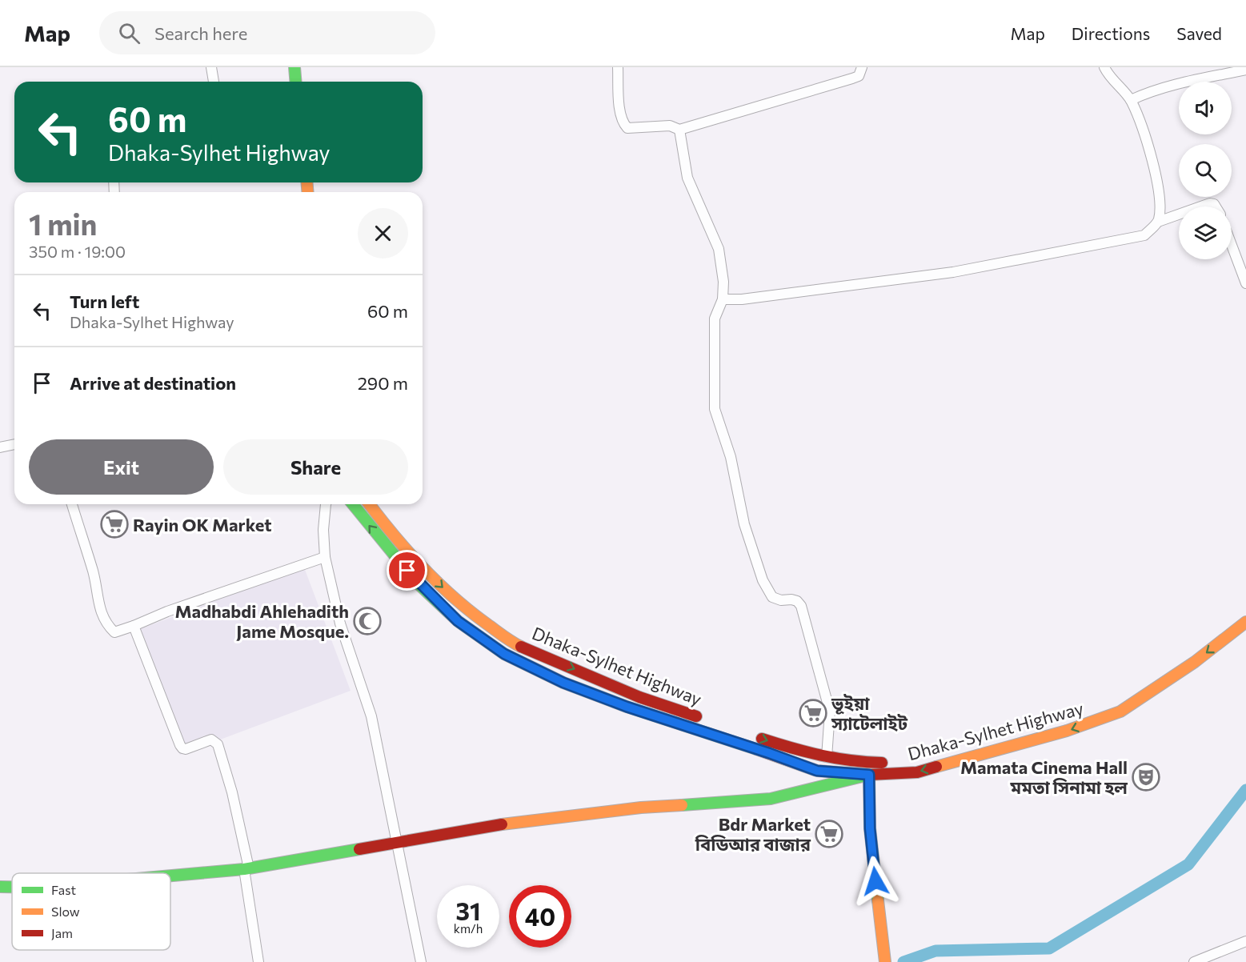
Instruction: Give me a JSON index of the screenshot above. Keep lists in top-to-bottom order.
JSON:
{
  "streets": {
    "main road": ["Dhaka-Sylhet Highway"]
  },
  "places": {
    "supermarket": ["Rayin OK Market", "ভূইয়া স্যাটেলাইট", "Bdr Market বিডিআর বাজার"],
    "mosque": ["Madhabdi Ahlehadith Jame Mosque."],
    "theatre": ["Mamata Cinema Hall মমতা সিনামা হল"]
  },
  "legend": ["Fast", "Slow", "Jam"],
  "page": {
    "header": "Map",
    "search": "Search here",
    "nav": ["Map", "Directions", "Saved"],
    "turn": ["60 m", "Dhaka-Sylhet Highway"],
    "heading": ["1 min", "350 m · 19:00"],
    "list": [
      {
        "name": "Turn left",
        "note": "Dhaka-Sylhet Highway",
        "value": "60 m"
      },
      {
        "name": "Arrive at destination",
        "value": "290 m"
      }
    ],
    "buttons": ["Exit", "Share"],
    "speed": "31 km/h",
    "limit": "40"
  }
}
